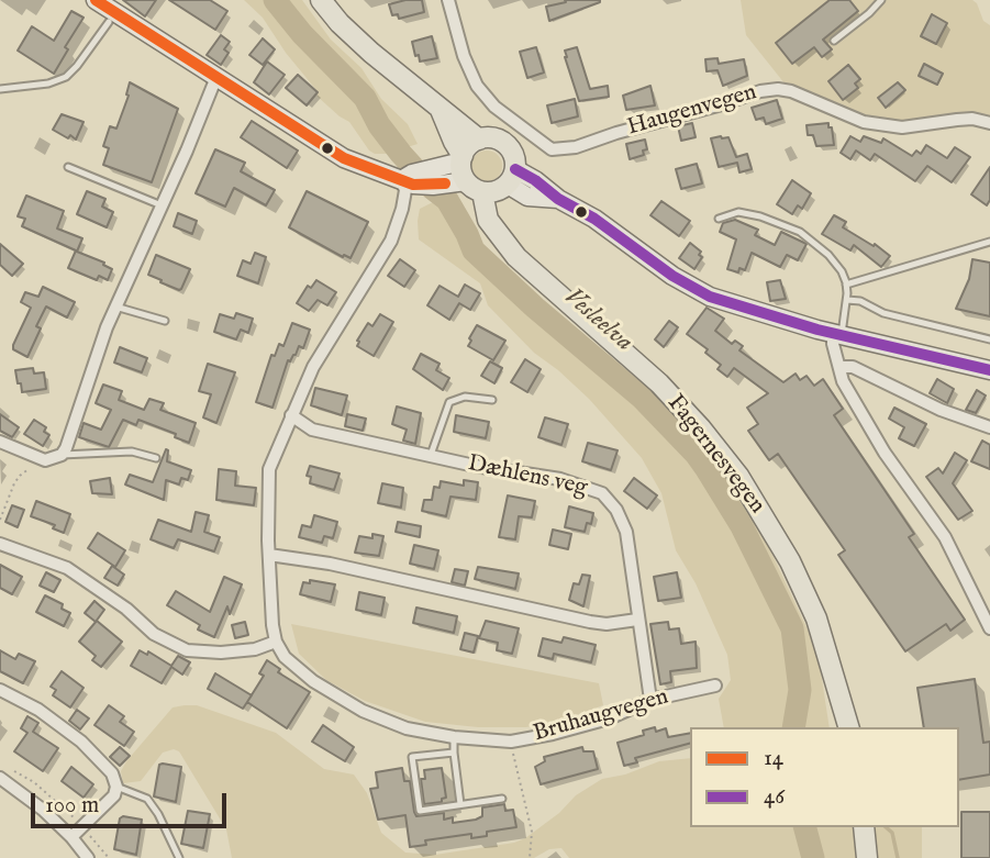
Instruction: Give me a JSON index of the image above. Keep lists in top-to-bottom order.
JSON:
{
  "streets": {
    "main road": ["Fagernesvegen"],
    "street": ["Haugenvegen", "Dæhlens veg", "Bruhaugvegen"]
  },
  "crossings": [
    ["Dæhlens veg", "Bruhaugvegen"]
  ],
  "water": ["Vesleelva"],
  "lines": ["transit line 14", "transit line 46"],
  "legend": ["14", "46"],
  "scale_bar": "100 m"
}
